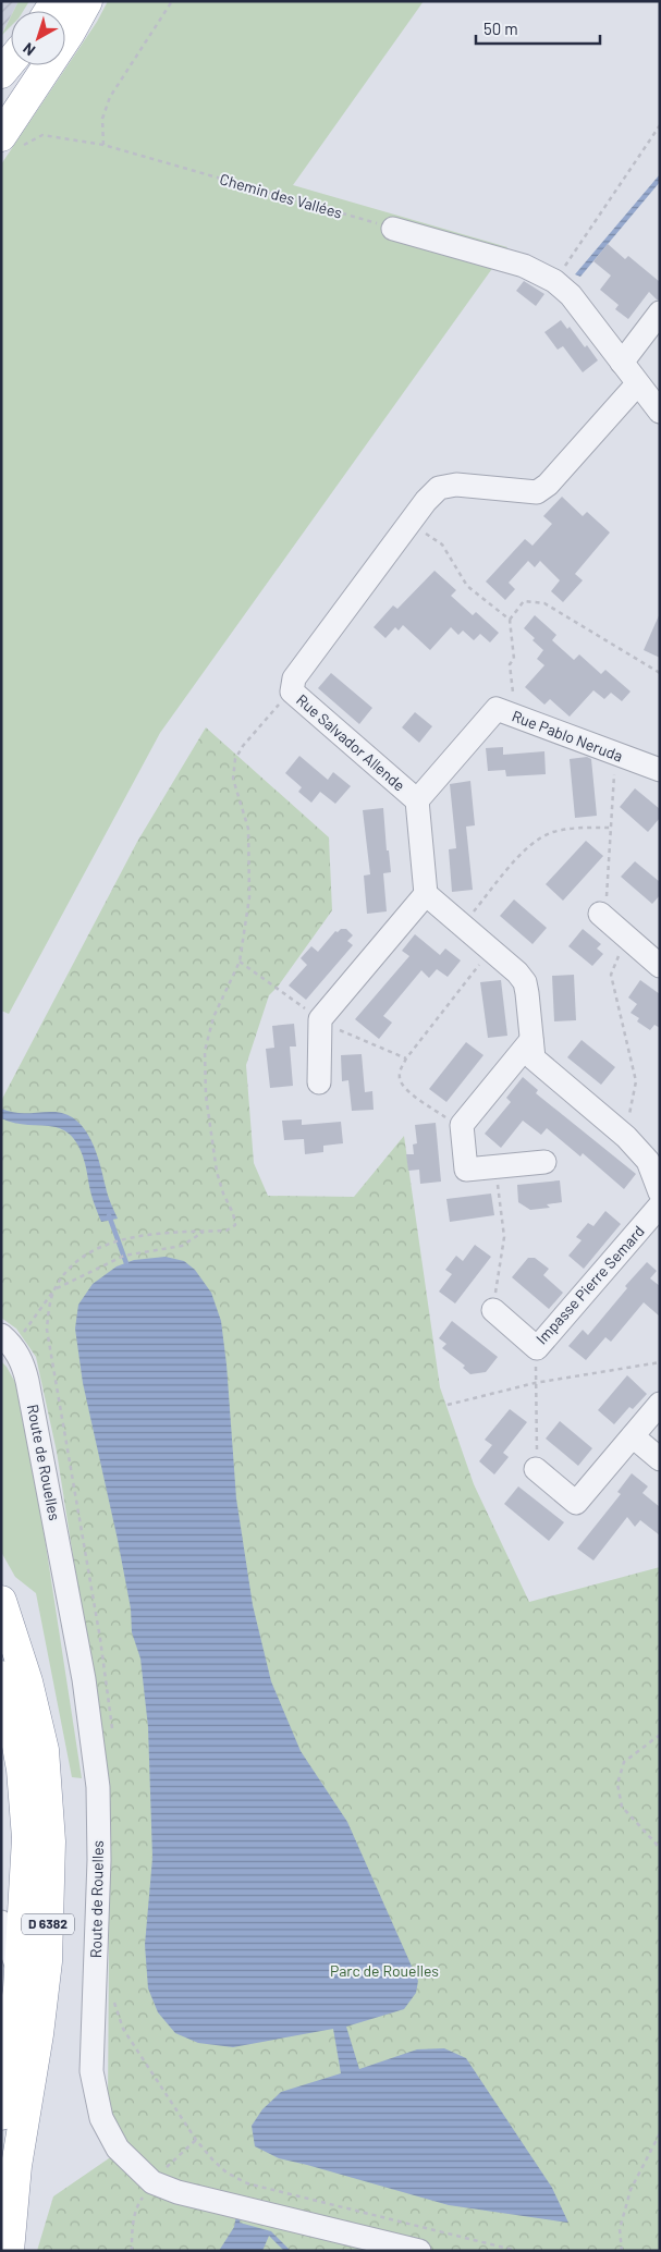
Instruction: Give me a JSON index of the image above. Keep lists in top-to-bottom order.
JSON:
{
  "streets": {
    "highway": ["D 6382"],
    "street": [
      "Rue Pablo Neruda",
      "Rue Salvador Allende",
      "Impasse Pierre Semard",
      "Route de Rouelles"
    ],
    "path": ["Chemin des Vallées"]
  },
  "crossings": [
    ["Rue Pablo Neruda", "Rue Salvador Allende"]
  ],
  "parks": ["Parc de Rouelles"],
  "scale_bar": "50 m",
  "north": "bottom left"
}
